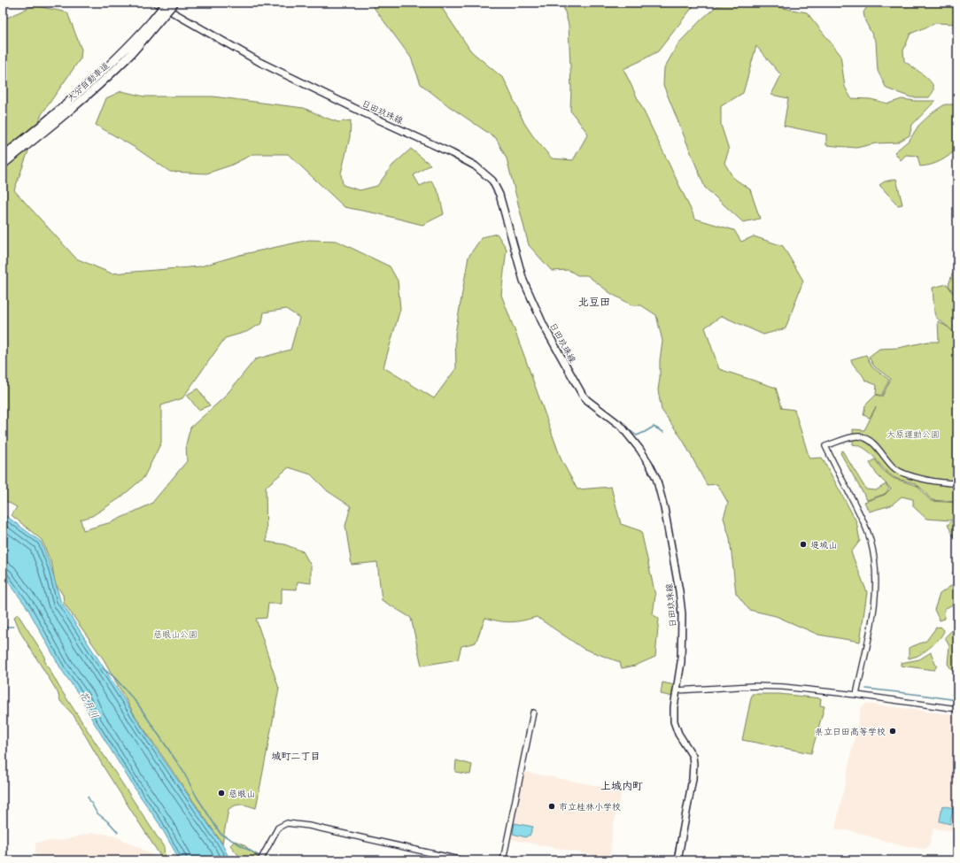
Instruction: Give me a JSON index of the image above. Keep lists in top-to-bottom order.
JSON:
{
  "streets": {
    "highway": ["大分自動車道"],
    "main road": ["日田玖珠線"]
  },
  "districts": ["北豆田", "城町二丁目", "上城内町"],
  "water": ["花月川"],
  "parks": ["大原運動公園", "慈眼山公園"],
  "places": [
    "堤城山",
    "県立日田高等学校",
    "慈眼山",
    "市立桂林小学校"
  ]
}
